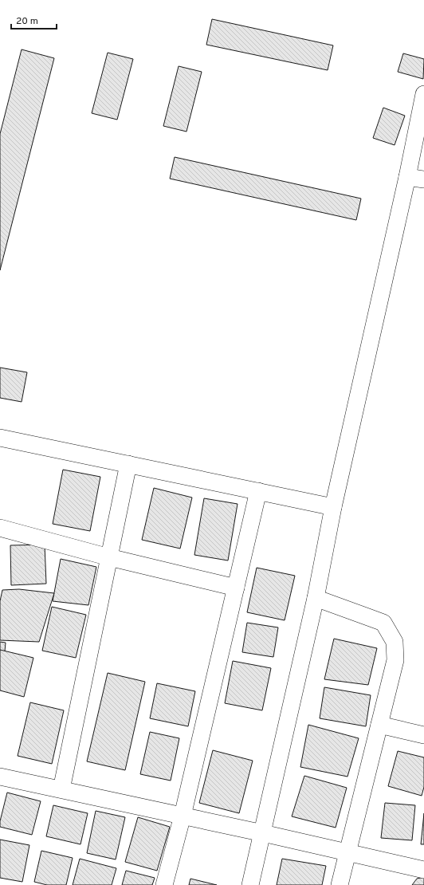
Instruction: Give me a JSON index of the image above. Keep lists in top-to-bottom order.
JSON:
{
  "scale_bar": "20 m"
}
